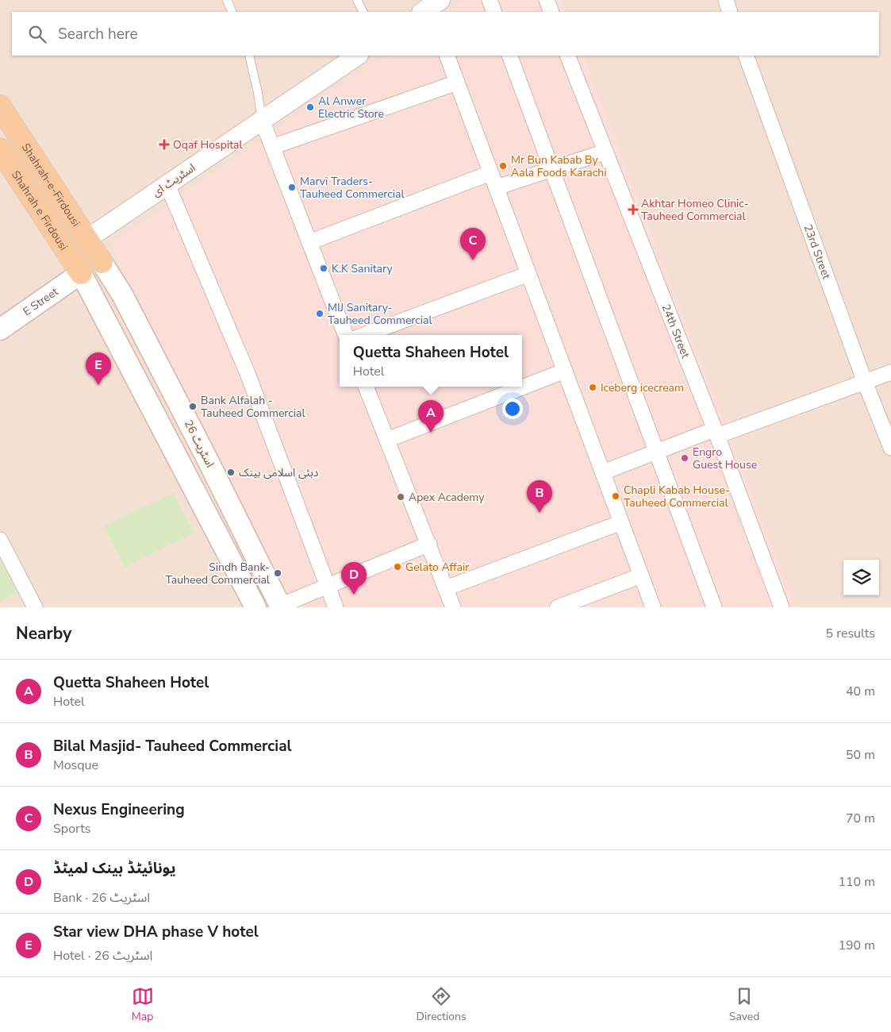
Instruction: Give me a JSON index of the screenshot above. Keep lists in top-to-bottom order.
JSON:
{
  "streets": {
    "main road": [
      "Shahrah-e-Firdousi",
      "Shahrah e Firdousi",
      "E Street",
      "اسٹریٹ 26"
    ],
    "street": ["اسٹریٹ ای", "23rd Street", "24th Street"]
  },
  "crossings": [
    ["اسٹریٹ ای", "Shahrah-e-Firdousi"],
    ["Shahrah-e-Firdousi", "اسٹریٹ 26"],
    ["Shahrah e Firdousi", "E Street"]
  ],
  "places": {
    "other": [
      "Al Anwer Electric Store",
      "Mr Bun Kabab By Aala Foods Karachi",
      "Marvi Traders- Tauheed Commercial",
      "K.K Sanitary",
      "MIJ Sanitary- Tauheed Commercial",
      "Iceberg icecream",
      "Bank Alfalah - Tauheed Commercial",
      "Engro Guest House",
      "دبئی اسلامی بینک",
      "Chapli Kabab House- Tauheed Commercial",
      "Apex Academy",
      "Gelato Affair",
      "Sindh Bank- Tauheed Commercial"
    ],
    "health": ["Oqaf Hospital", "Akhtar Homeo Clinic- Tauheed Commercial"]
  },
  "page": {
    "search": "Search here",
    "pins": [
      "C",
      "E",
      "A",
      "B",
      "D"
    ],
    "popup": ["Quetta Shaheen Hotel", "Hotel"],
    "heading": ["Nearby", "5 results"],
    "list": [
      {
        "mark": "A",
        "name": "Quetta Shaheen Hotel",
        "note": "Hotel",
        "value": "40 m"
      },
      {
        "mark": "B",
        "name": "Bilal Masjid- Tauheed Commercial",
        "note": "Mosque",
        "value": "50 m"
      },
      {
        "mark": "C",
        "name": "Nexus Engineering",
        "note": "Sports",
        "value": "70 m"
      },
      {
        "mark": "D",
        "name": "یونائیٹڈ بینک لمیٹڈ",
        "note": "Bank · اسٹریٹ 26",
        "value": "110 m"
      },
      {
        "mark": "E",
        "name": "Star view DHA phase V hotel",
        "note": "Hotel · اسٹریٹ 26",
        "value": "190 m"
      }
    ],
    "nav": ["Map", "Directions", "Saved"]
  }
}
